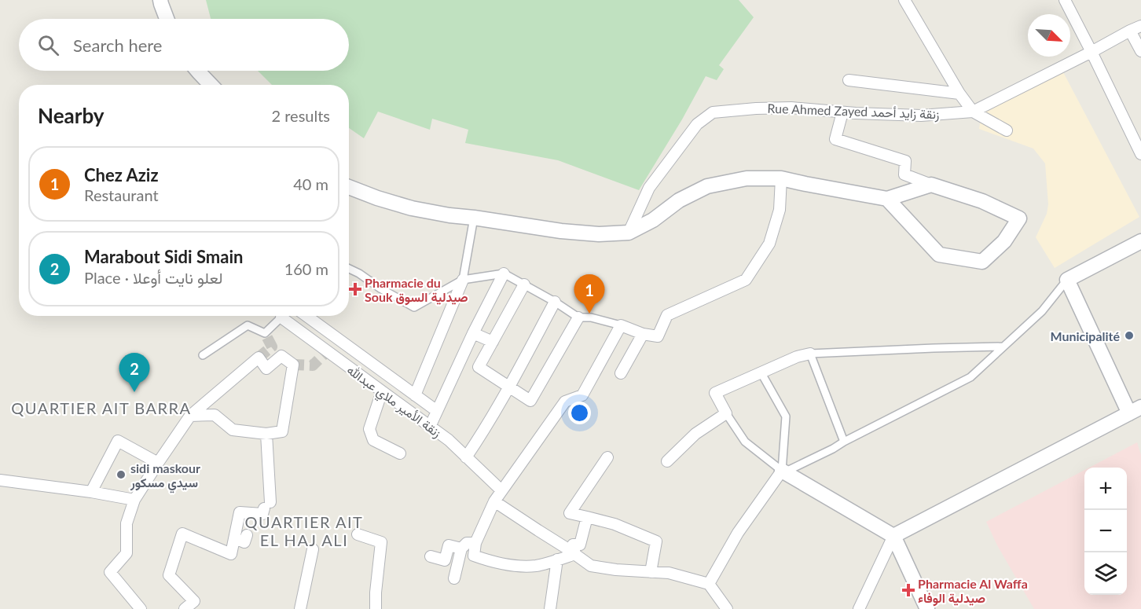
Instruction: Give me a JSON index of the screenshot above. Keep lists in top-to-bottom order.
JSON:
{
  "streets": {
    "street": ["Rue Ahmed Zayed زنقة زايد أحمد", "زنقة الأمير ملاي عبدالله"]
  },
  "districts": ["QUARTIER AIT BARRA", "QUARTIER AIT EL HAJ ALI"],
  "places": {
    "health": ["Pharmacie du Souk صيدلية السوق", "Pharmacie Al Waffa صيدلية الوفاء"],
    "other": ["Municipalité", "sidi maskour سيدي مسكور"]
  },
  "north": "bottom right",
  "page": {
    "search": "Search here",
    "heading": ["Nearby", "2 results"],
    "list": [
      {
        "mark": "1",
        "name": "Chez Aziz",
        "note": "Restaurant",
        "value": "40 m"
      },
      {
        "mark": "2",
        "name": "Marabout Sidi Smain",
        "note": "Place · لعلو نايت أوعلا",
        "value": "160 m"
      }
    ],
    "pins": ["1", "2"],
    "map_buttons": ["+", "−"]
  }
}
